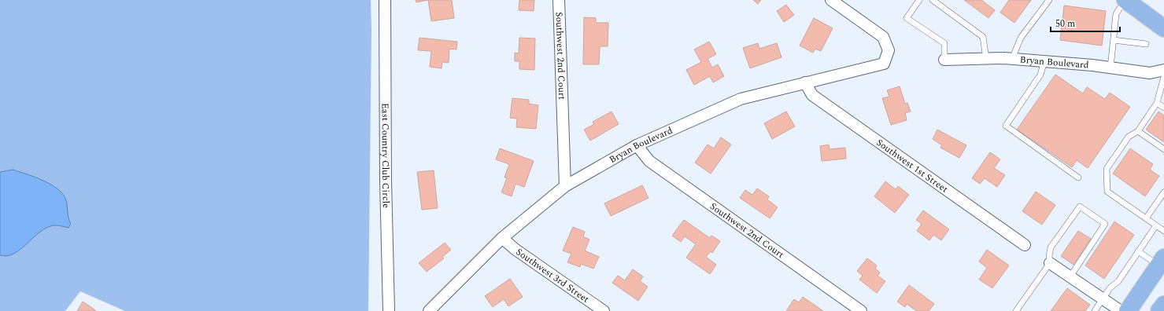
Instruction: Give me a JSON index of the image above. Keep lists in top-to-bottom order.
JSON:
{
  "streets": {
    "street": [
      "Southwest 2nd Court",
      "Bryan Boulevard",
      "East Country Club Circle",
      "Southwest 1st Street",
      "Southwest 3rd Street"
    ]
  },
  "crossings": [
    ["Southwest 2nd Court", "Bryan Boulevard"],
    ["Bryan Boulevard", "Southwest 1st Street"],
    ["Bryan Boulevard", "Southwest 3rd Street"]
  ],
  "scale_bar": "50 m"
}
